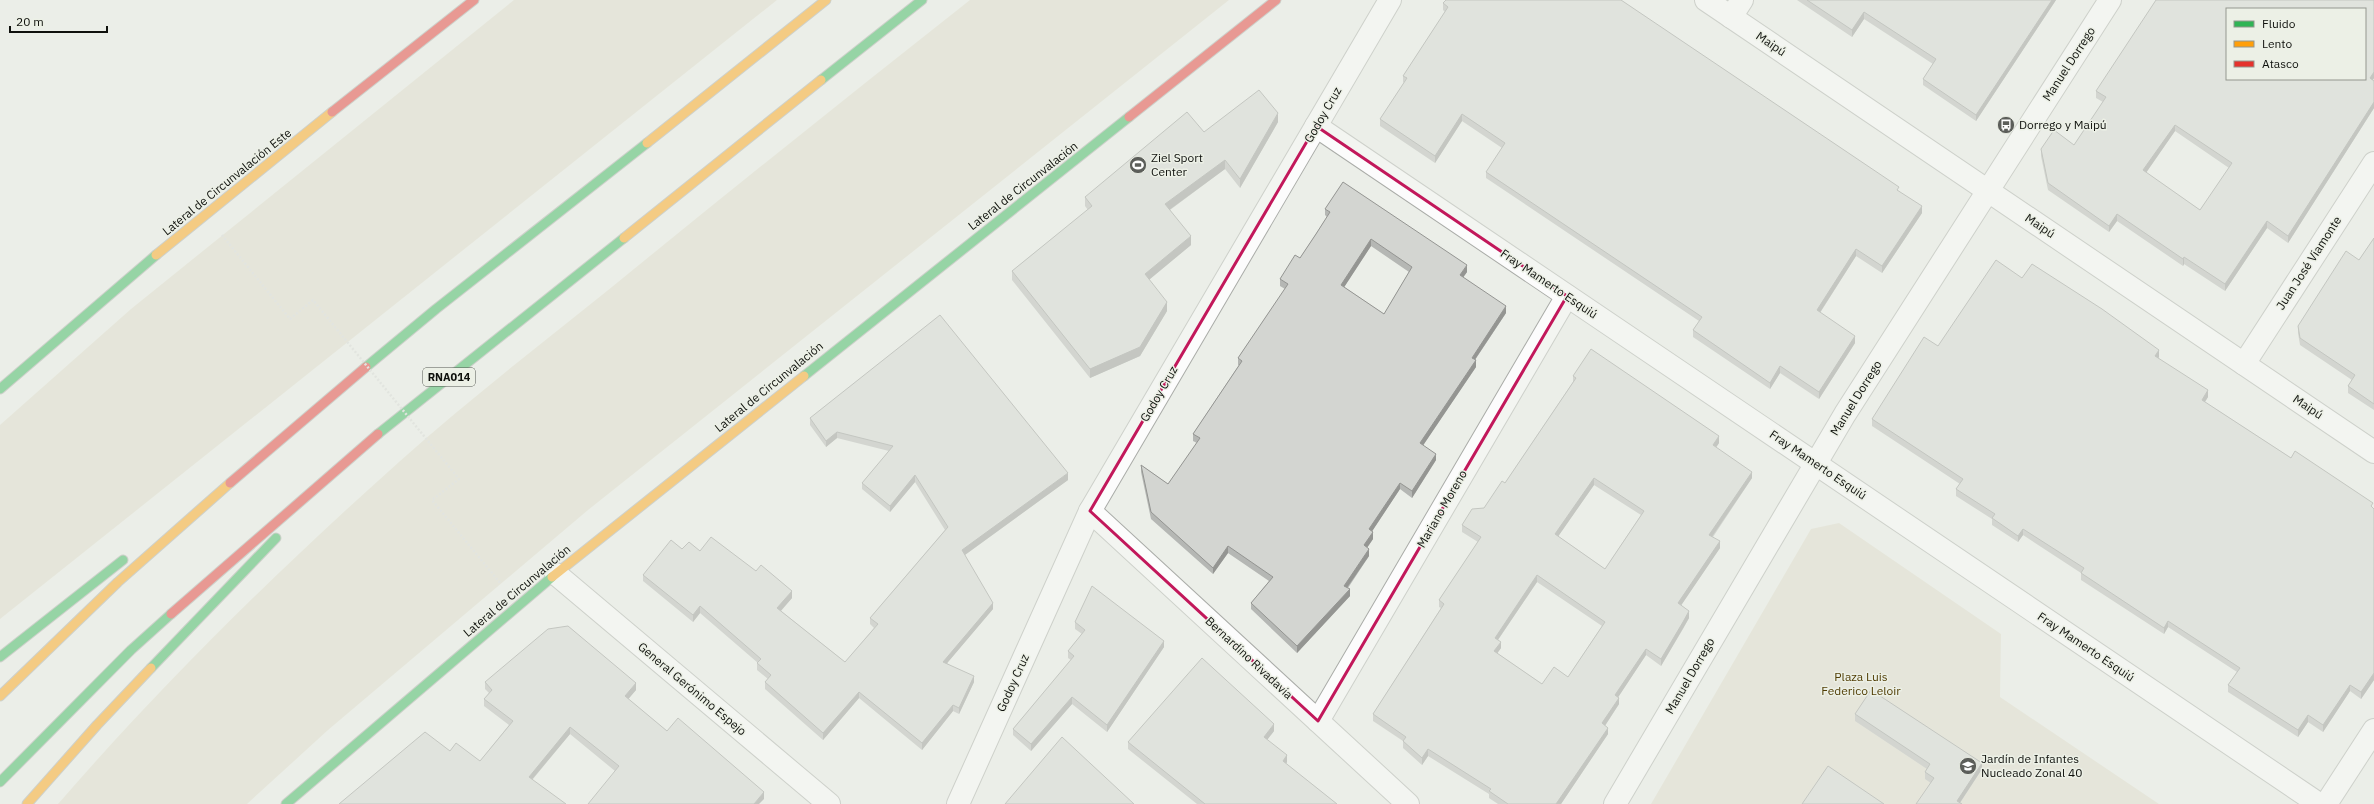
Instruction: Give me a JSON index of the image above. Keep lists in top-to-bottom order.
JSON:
{
  "streets": {
    "main road": ["Lateral de Circunvalación Este", "Lateral de Circunvalación", "RNA014"],
    "street": [
      "Maipú",
      "Manuel Dorrego",
      "Godoy Cruz",
      "Juan José Viamonte",
      "Fray Mamerto Esquiú",
      "Mariano Moreno",
      "Bernardino Rivadavia",
      "General Gerónimo Espejo"
    ]
  },
  "crossings": [
    ["Maipú", "Manuel Dorrego"],
    ["Maipú", "Juan José Viamonte"],
    ["Manuel Dorrego", "Fray Mamerto Esquiú"],
    ["Godoy Cruz", "Fray Mamerto Esquiú"],
    ["Godoy Cruz", "Bernardino Rivadavia"],
    ["Lateral de Circunvalación", "General Gerónimo Espejo"],
    ["Fray Mamerto Esquiú", "Mariano Moreno"],
    ["Mariano Moreno", "Bernardino Rivadavia"]
  ],
  "parks": ["Plaza Luis Federico Leloir"],
  "places": {
    "bus stop": ["Dorrego y Maipú"],
    "sports": ["Ziel Sport Center"],
    "school or university": ["Jardín de Infantes Nucleado Zonal 40"]
  },
  "legend": ["Fluido", "Lento", "Atasco"],
  "scale_bar": "20 m"
}
